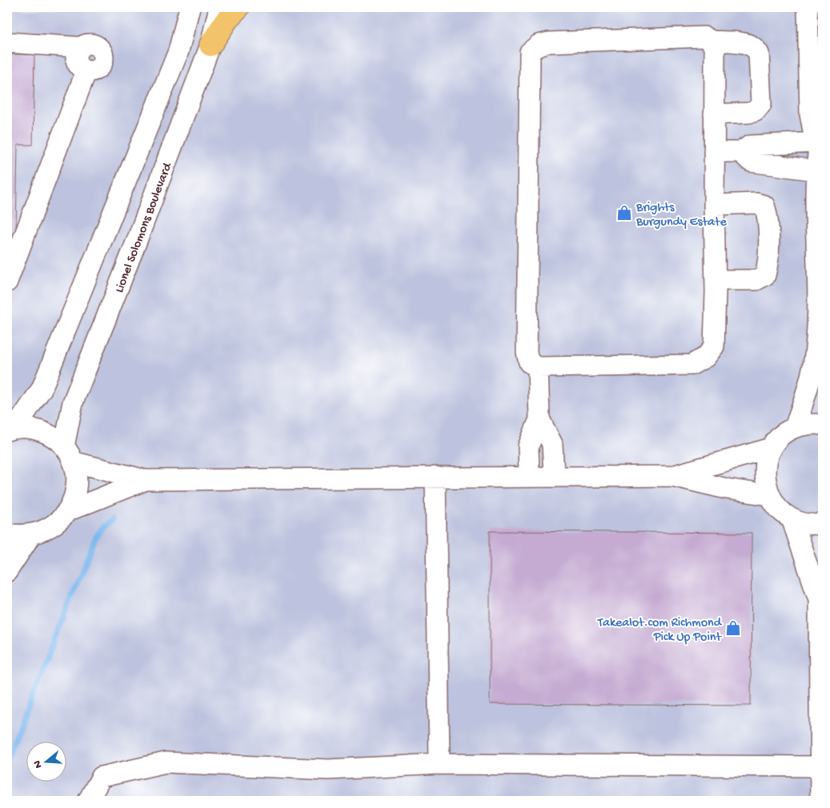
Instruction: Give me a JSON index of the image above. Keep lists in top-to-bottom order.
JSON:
{
  "streets": {
    "street": ["Lionel Solomons Boulevard"]
  },
  "places": {
    "shop": ["Brights Burgundy Estate", "Takealot.com Richmond Pick Up Point"]
  },
  "north": "left"
}
